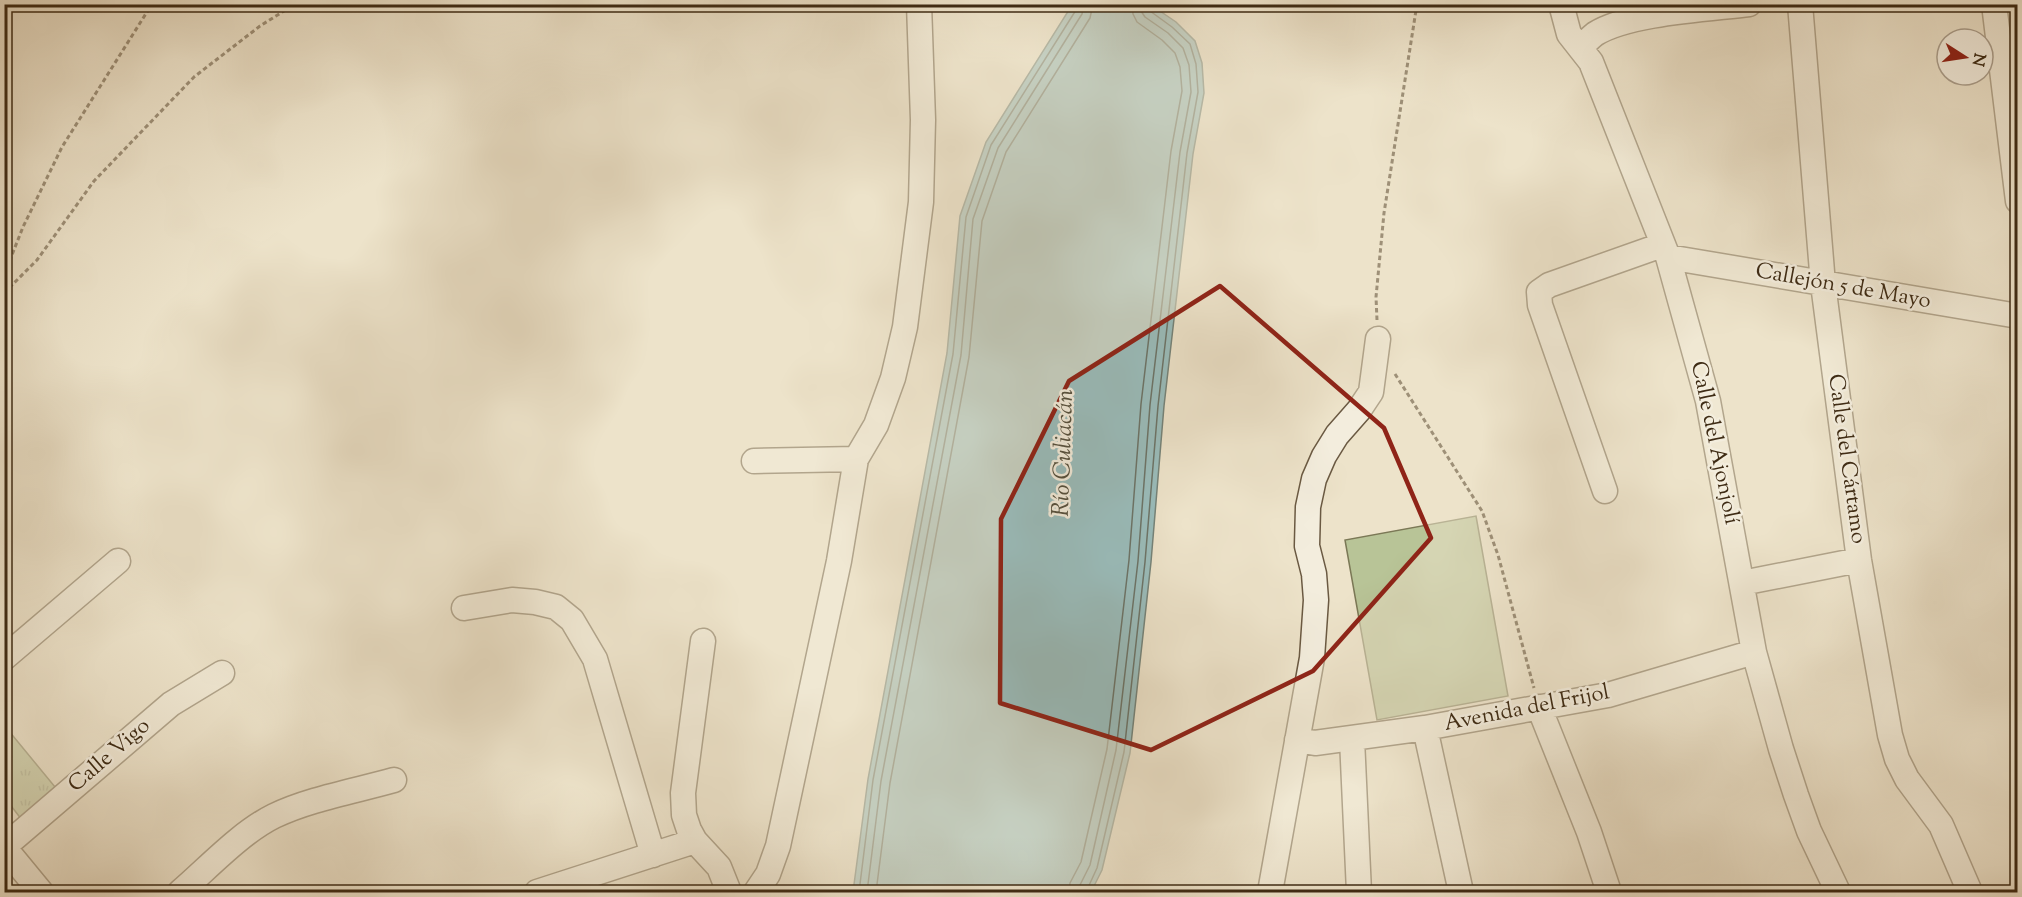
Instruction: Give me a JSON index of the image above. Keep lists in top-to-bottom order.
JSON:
{
  "streets": {
    "street": [
      "Callejón 5 de Mayo",
      "Calle del Ajonjolí",
      "Calle del Cártamo",
      "Avenida del Frijol",
      "Calle Vigo"
    ]
  },
  "crossings": [
    ["Callejón 5 de Mayo", "Calle del Ajonjolí"],
    ["Callejón 5 de Mayo", "Calle del Cártamo"],
    ["Calle del Ajonjolí", "Avenida del Frijol"]
  ],
  "water": ["Río Culiacán"],
  "north": "right"
}
